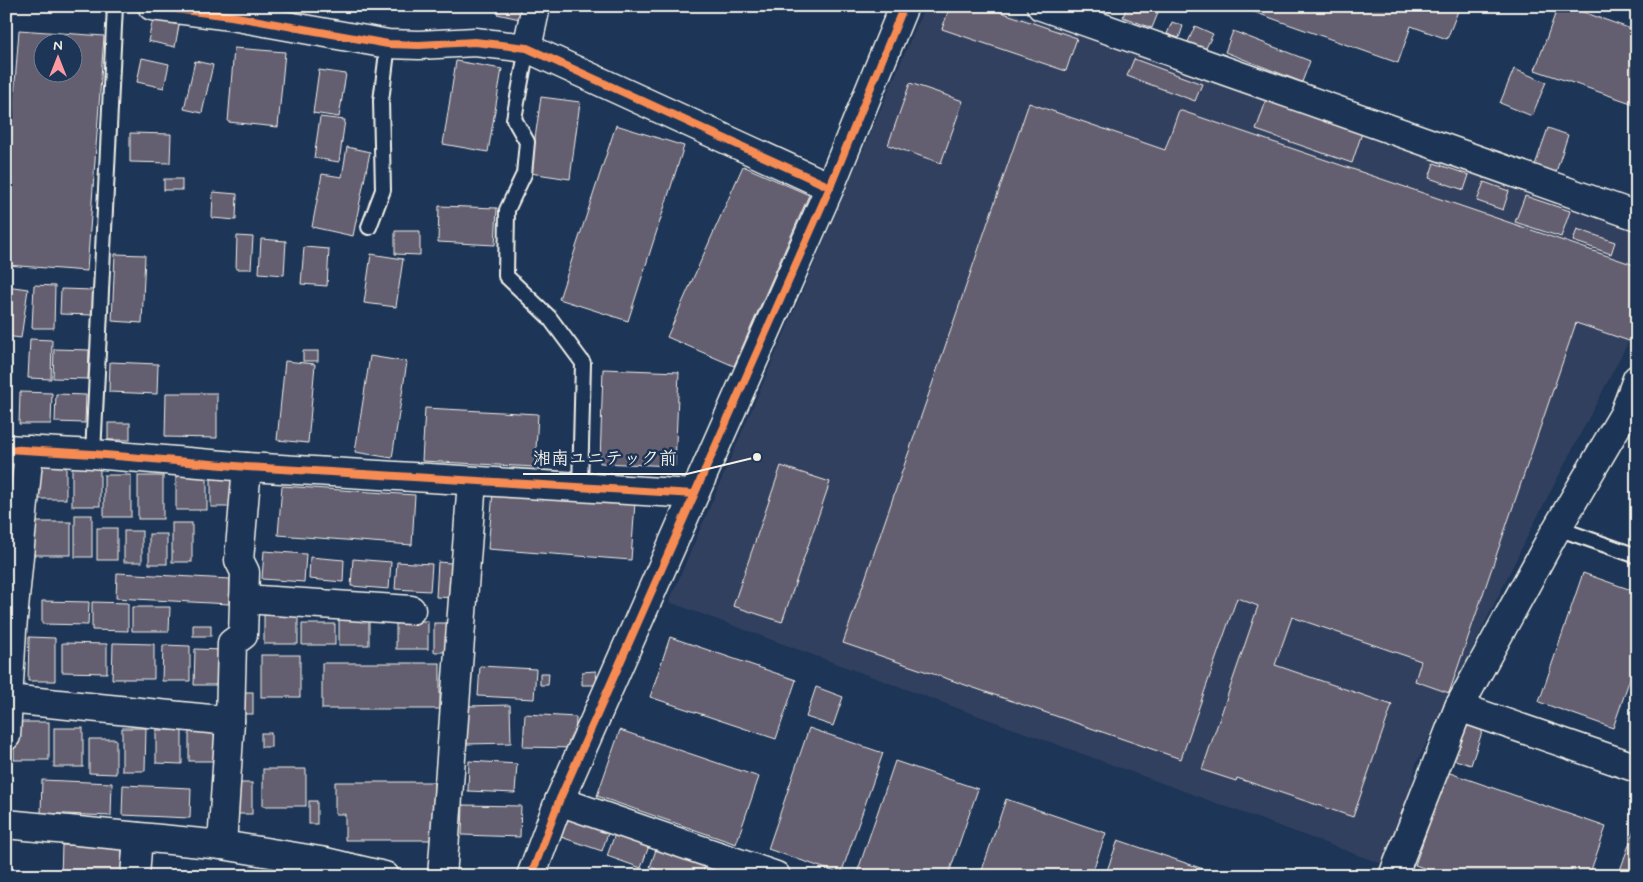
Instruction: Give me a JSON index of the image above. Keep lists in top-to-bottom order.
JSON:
{
  "places": ["湘南ユニテック前"],
  "north": "top"
}
